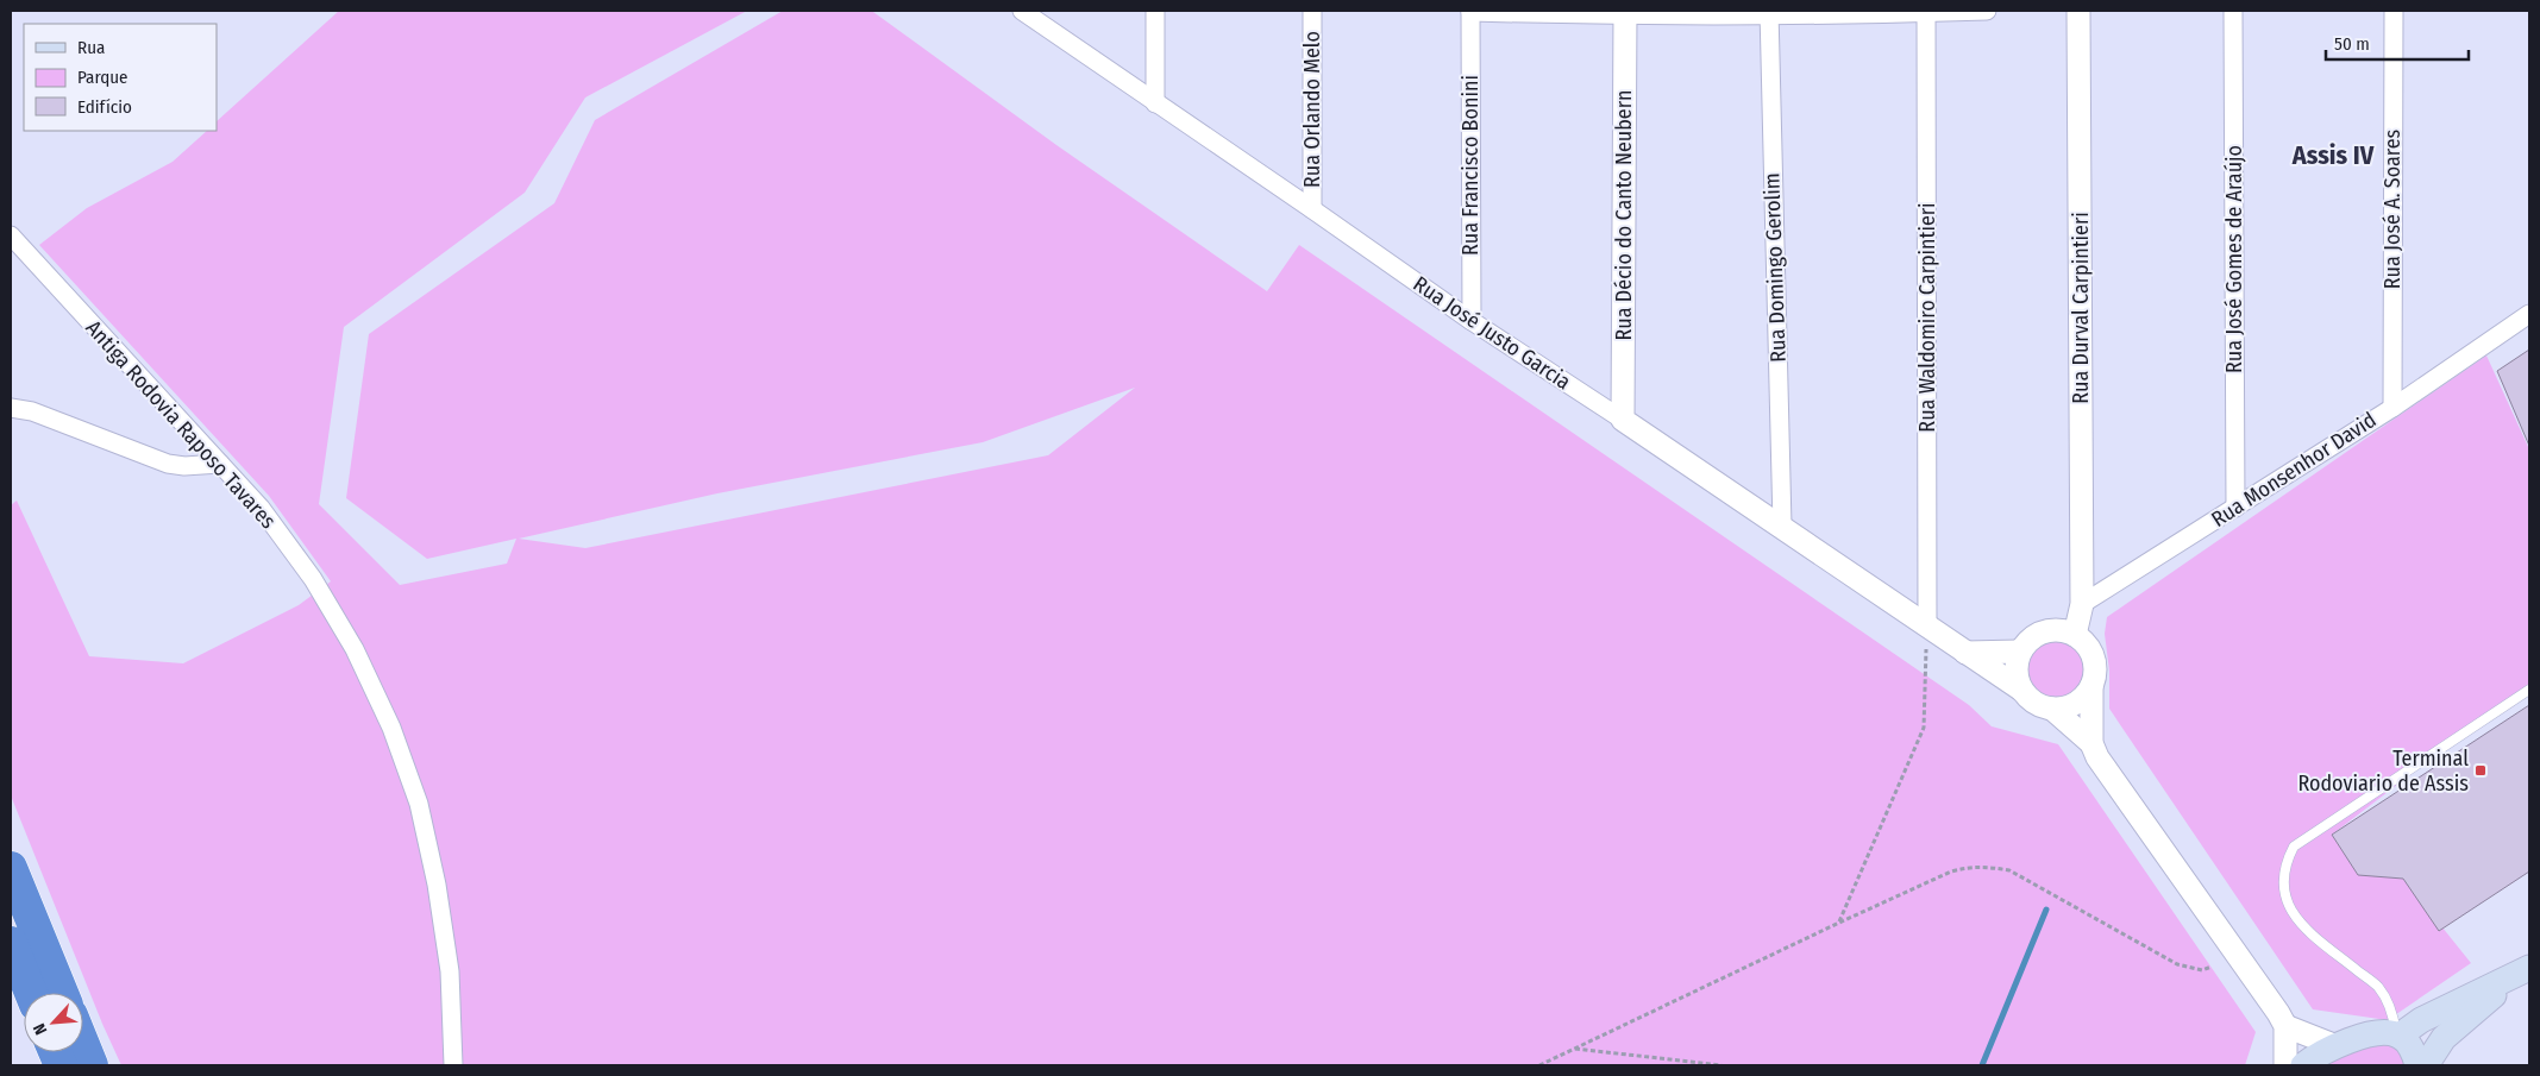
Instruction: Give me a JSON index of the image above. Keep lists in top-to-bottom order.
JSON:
{
  "streets": {
    "street": [
      "Rua Orlando Melo",
      "Rua Francisco Bonini",
      "Rua José A. Soares",
      "Rua Décio do Canto Neubern",
      "Rua José Gomes de Araújo",
      "Rua Domingo Gerolim",
      "Rua Durval Carpintieri",
      "Rua Waldomiro Carpintieri",
      "Rua José Justo Garcia",
      "Antiga Rodovia Raposo Tavares",
      "Rua Monsenhor David"
    ]
  },
  "crossings": [
    ["Rua Orlando Melo", "Rua José Justo Garcia"],
    ["Rua Francisco Bonini", "Rua José Justo Garcia"],
    ["Rua José A. Soares", "Rua Monsenhor David"],
    ["Rua Décio do Canto Neubern", "Rua José Justo Garcia"],
    ["Rua José Gomes de Araújo", "Rua Monsenhor David"],
    ["Rua Domingo Gerolim", "Rua José Justo Garcia"],
    ["Rua Durval Carpintieri", "Rua Monsenhor David"],
    ["Rua Waldomiro Carpintieri", "Rua José Justo Garcia"]
  ],
  "districts": ["Assis IV"],
  "places": {
    "transit": ["Terminal Rodoviario de Assis"]
  },
  "legend": ["Rua", "Parque", "Edifício"],
  "scale_bar": "50 m",
  "north": "bottom left"
}
